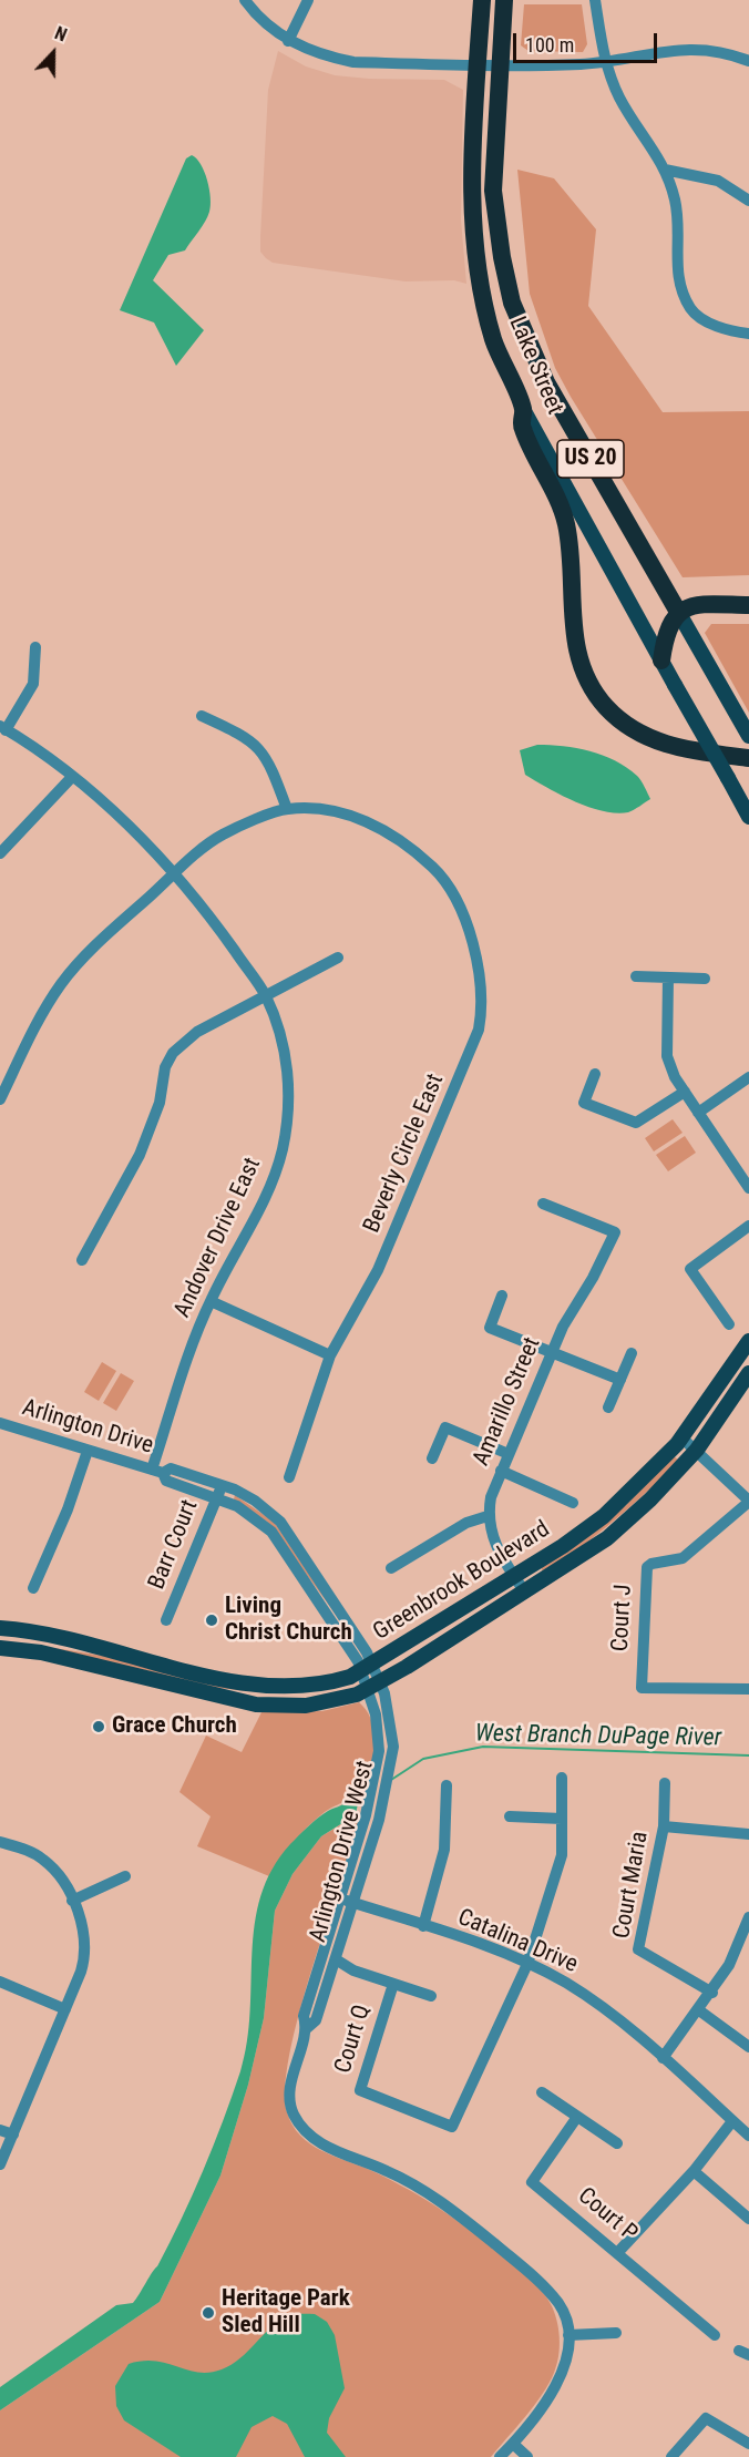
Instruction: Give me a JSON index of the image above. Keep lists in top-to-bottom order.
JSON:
{
  "streets": {
    "highway": ["Lake Street", "US 20"],
    "main road": ["Greenbrook Boulevard"],
    "street": [
      "Beverly Circle East",
      "Andover Drive East",
      "Amarillo Street",
      "Arlington Drive",
      "Barr Court",
      "Court J",
      "Arlington Drive West",
      "Court Maria",
      "Catalina Drive",
      "Court Q",
      "Court P"
    ]
  },
  "crossings": [
    ["Andover Drive East", "Arlington Drive"],
    ["Arlington Drive", "Barr Court"],
    ["Arlington Drive", "Greenbrook Boulevard"],
    ["Arlington Drive", "Arlington Drive West"],
    ["Greenbrook Boulevard", "Arlington Drive West"],
    ["Arlington Drive West", "Catalina Drive"],
    ["Arlington Drive West", "Court Q"],
    ["Catalina Drive", "Court Q"]
  ],
  "water": ["West Branch DuPage River"],
  "places": ["Living Christ Church", "Grace Church", "Heritage Park Sled Hill"],
  "scale_bar": "100 m",
  "north": "top"
}
